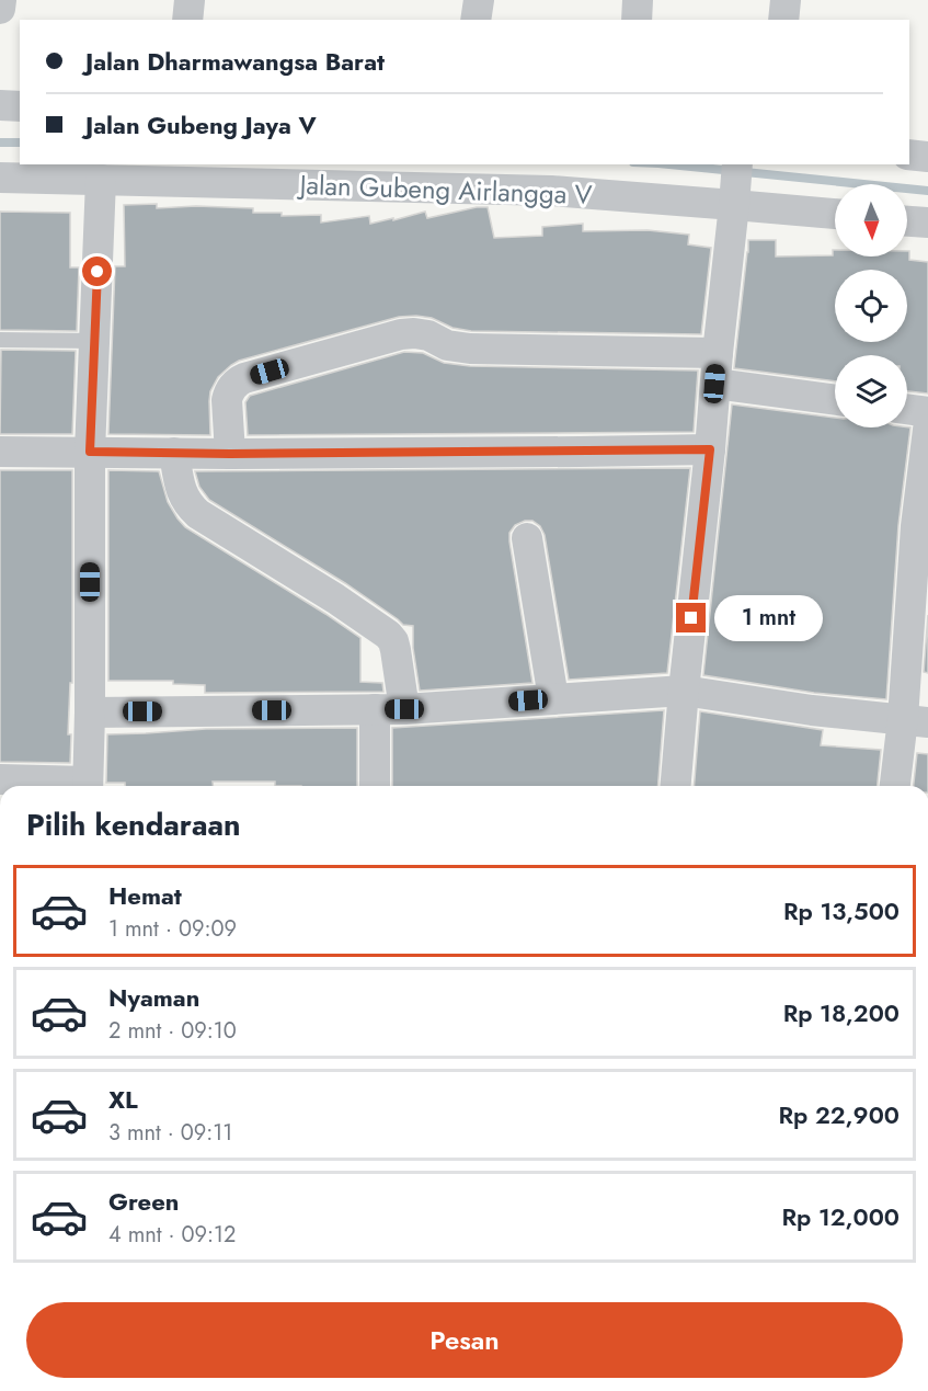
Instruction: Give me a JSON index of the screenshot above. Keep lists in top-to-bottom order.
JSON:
{
  "streets": {
    "street": ["Jalan Gubeng Airlangga V"]
  },
  "north": "bottom",
  "page": {
    "banner": ["Jalan Dharmawangsa Barat", "Jalan Gubeng Jaya V"],
    "bubble": "1 mnt",
    "heading": "Pilih kendaraan",
    "list": [
      {
        "name": "Hemat",
        "note": "1 mnt · 09:09",
        "value": "Rp 13,500"
      },
      {
        "name": "Nyaman",
        "note": "2 mnt · 09:10",
        "value": "Rp 18,200"
      },
      {
        "name": "XL",
        "note": "3 mnt · 09:11",
        "value": "Rp 22,900"
      },
      {
        "name": "Green",
        "note": "4 mnt · 09:12",
        "value": "Rp 12,000"
      }
    ],
    "buttons": "Pesan"
  }
}
